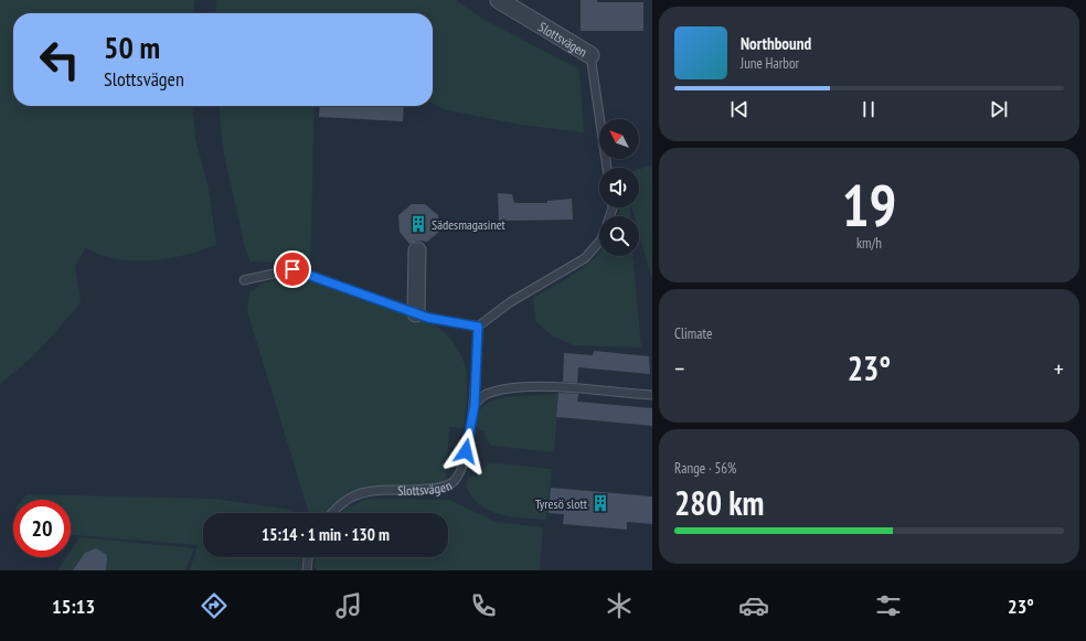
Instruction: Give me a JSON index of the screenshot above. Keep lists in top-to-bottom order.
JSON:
{
  "streets": {
    "street": ["Slottsvägen"]
  },
  "places": {
    "building": ["Sädesmagasinet", "Tyresö slott"]
  },
  "north": "top left",
  "page": {
    "turn": ["50 m", "Slottsvägen"],
    "song": ["Northbound", "June Harbor"],
    "tile": [
      ["19", "km/h"],
      "Climate",
      ["Range · 56%", "280 km"]
    ],
    "heat": ["−", "23°", "+"],
    "limit": "20",
    "trip": "15:14 · 1 min · 130 m",
    "tabs": ["15:13", "23°"]
  }
}
